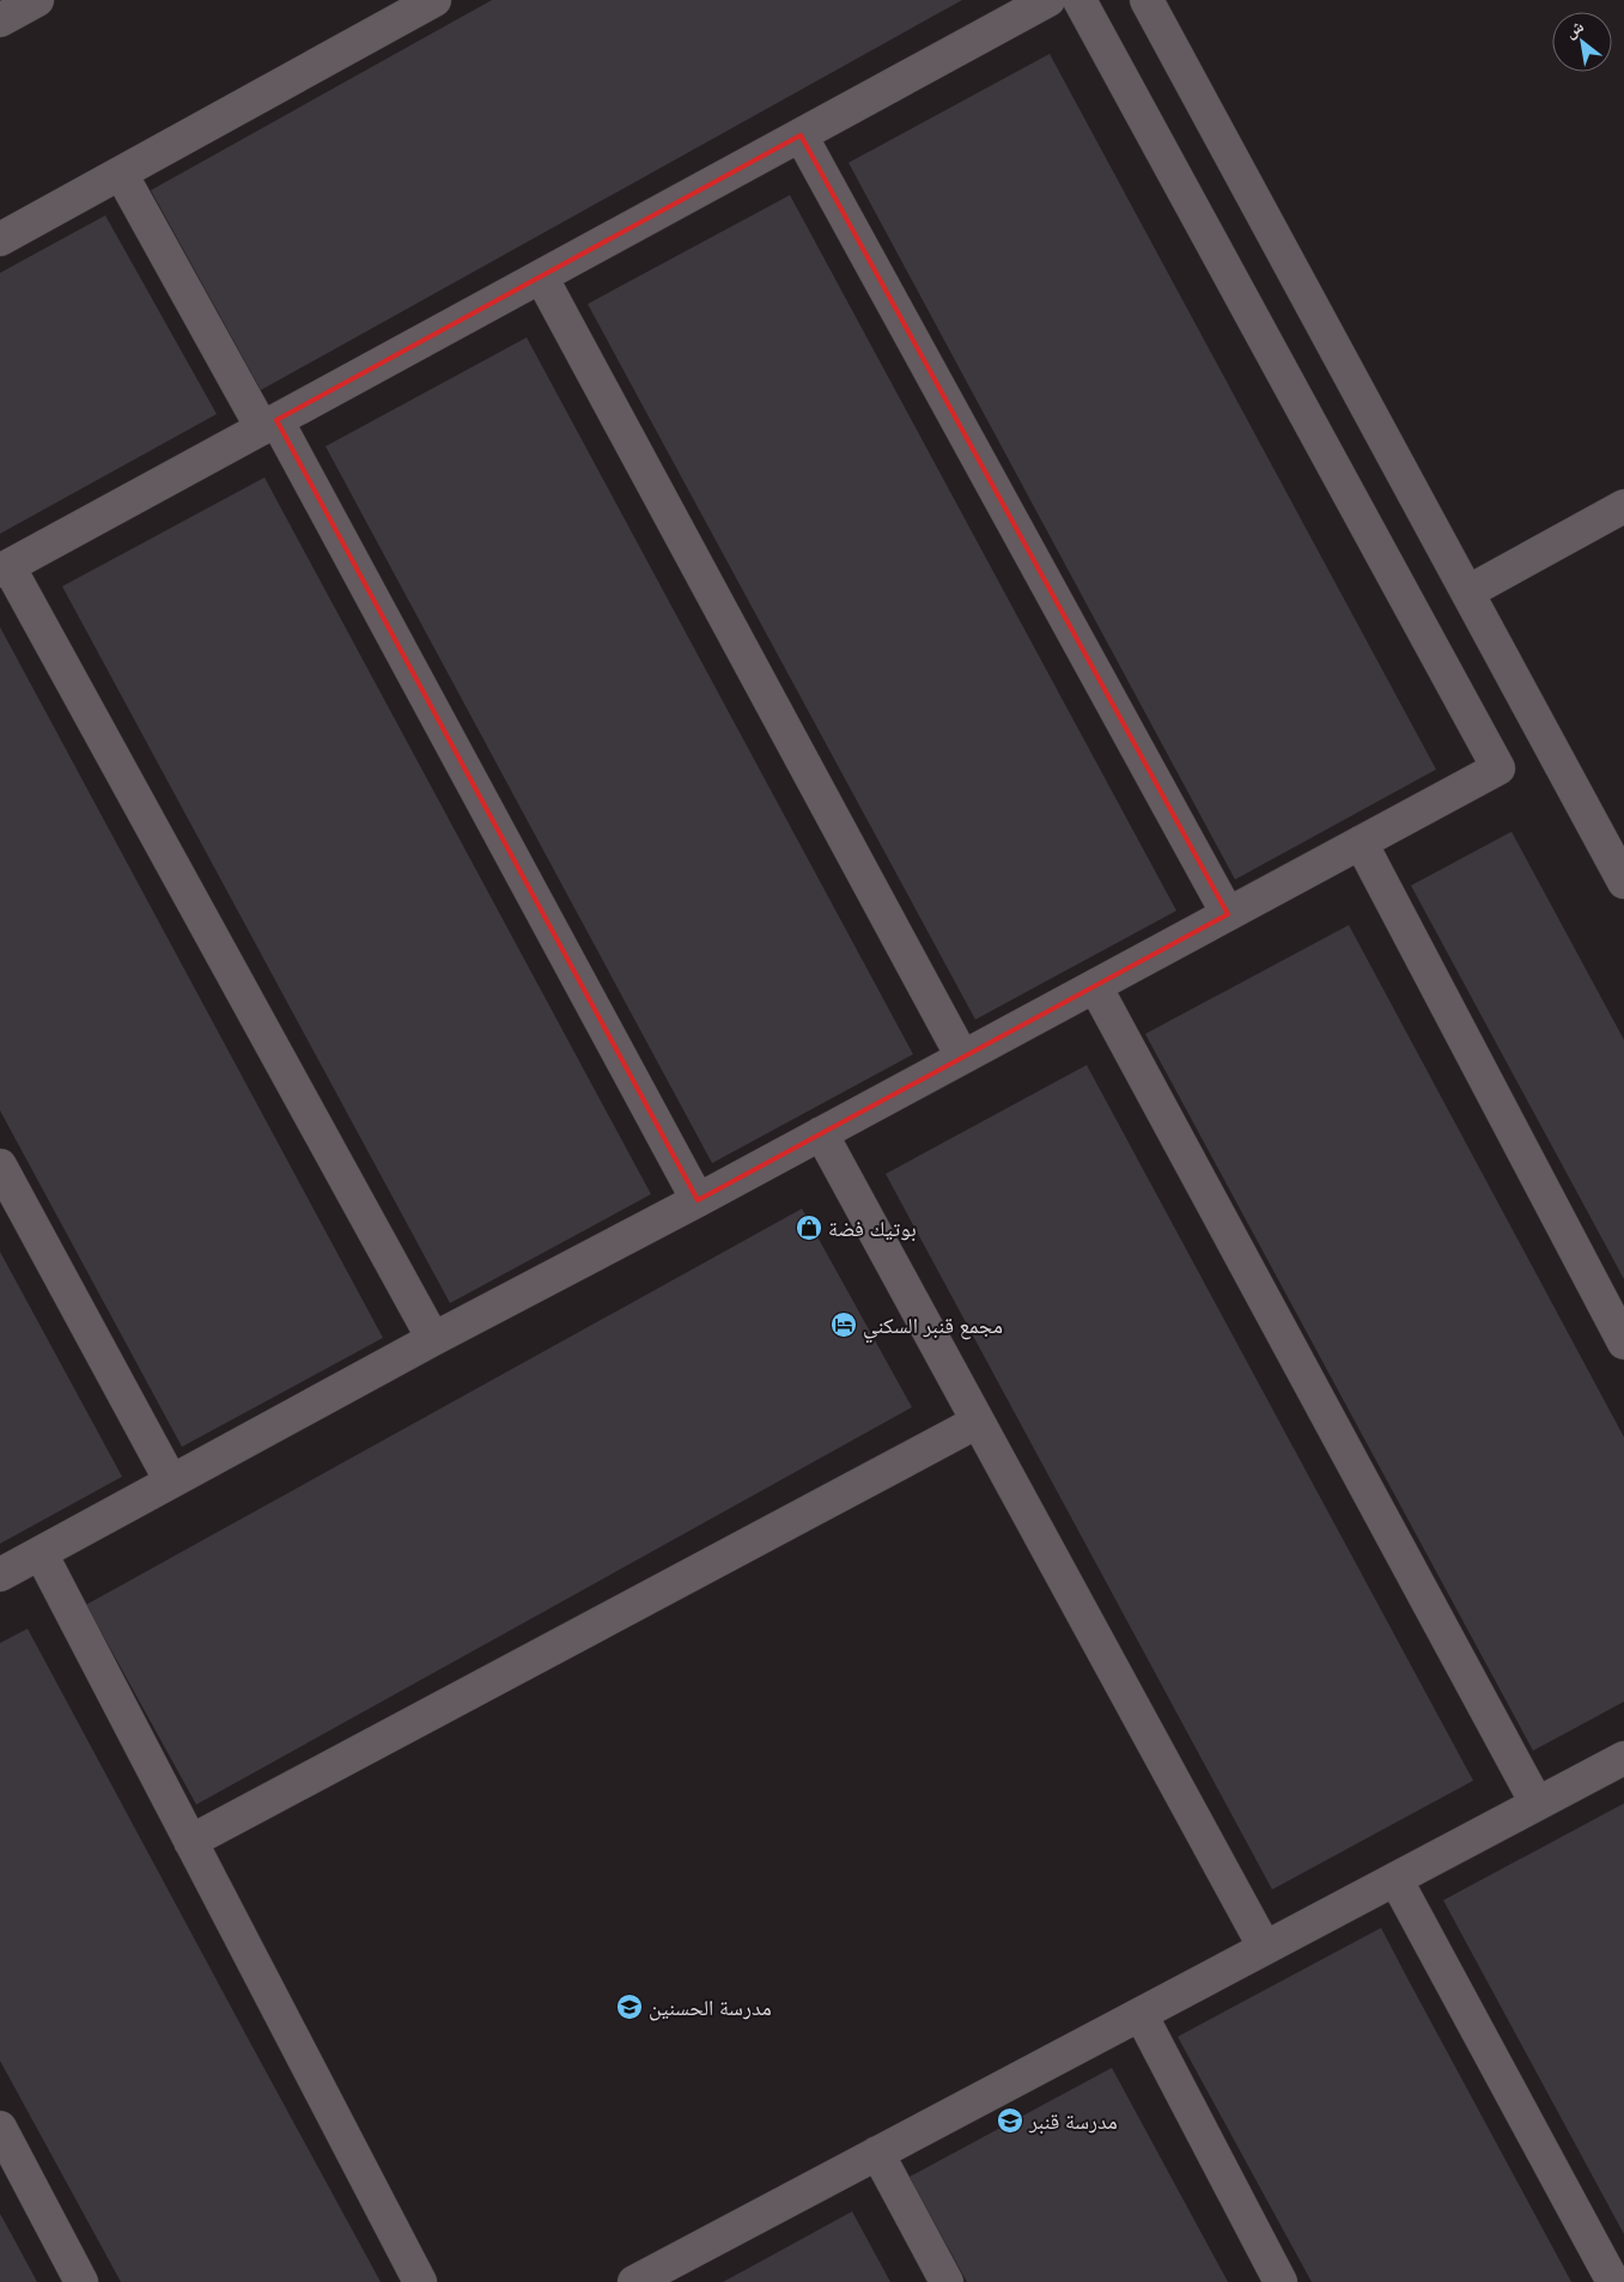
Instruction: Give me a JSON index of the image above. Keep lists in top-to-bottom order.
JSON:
{
  "places": {
    "shop": ["بوتيك فضة"],
    "hotel": ["مجمع قنبر السكني"],
    "school or university": ["مدرسة الحسنين", "مدرسة قنبر"]
  },
  "north": "top left"
}
